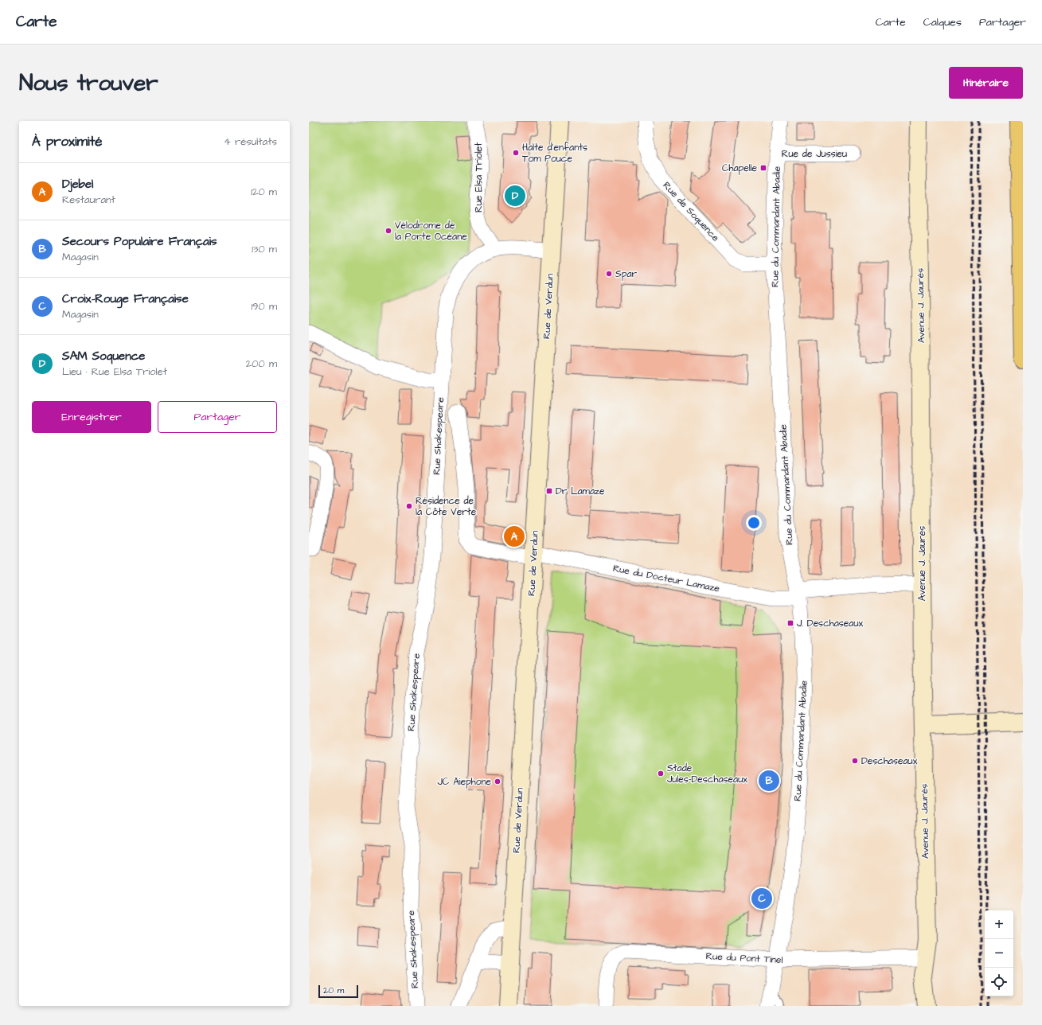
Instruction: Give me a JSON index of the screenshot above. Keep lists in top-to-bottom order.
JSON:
{
  "streets": {
    "street": [
      "Rue de Jussieu",
      "Rue Elsa Triolet",
      "Rue de Soquence",
      "Rue du Commandant Abadie",
      "Avenue J. Jaurès",
      "Rue de Verdun",
      "Rue Shakespeare",
      "Rue du Docteur Lamaze",
      "Rue du Pont Tinel"
    ]
  },
  "crossings": [
    ["Rue de Jussieu", "Rue du Commandant Abadie"],
    ["Rue Elsa Triolet", "Rue Shakespeare"],
    ["Rue de Soquence", "Rue du Commandant Abadie"],
    ["Rue du Commandant Abadie", "Rue du Docteur Lamaze"],
    ["Rue du Commandant Abadie", "Rue du Pont Tinel"],
    ["Avenue J. Jaurès", "Rue du Docteur Lamaze"],
    ["Avenue J. Jaurès", "Rue du Pont Tinel"],
    ["Rue de Verdun", "Rue Shakespeare"],
    ["Rue de Verdun", "Rue du Docteur Lamaze"]
  ],
  "places": {
    "other": [
      "Halte d'enfants Tom Pouce",
      "Vélodrome de la Porte Océane",
      "Spar",
      "Résidence de la Côte Verte",
      "Deschaseaux",
      "Stade Jules-Deschaseaux",
      "JC Aiephone"
    ],
    "transit": ["Chapelle", "Dr Lamaze", "J. Deschaseaux"]
  },
  "scale_bar": "20 m",
  "page": {
    "header": "Carte",
    "nav": ["Carte", "Calques", "Partager"],
    "buttons": [
      "Itinéraire",
      ["Enregistrer", "Partager"]
    ],
    "title": "Nous trouver",
    "heading": ["À proximité", "4 résultats"],
    "list": [
      {
        "mark": "A",
        "name": "Djebel",
        "note": "Restaurant",
        "value": "120 m"
      },
      {
        "mark": "B",
        "name": "Secours Populaire Français",
        "note": "Magasin",
        "value": "130 m"
      },
      {
        "mark": "C",
        "name": "Croix-Rouge Française",
        "note": "Magasin",
        "value": "190 m"
      },
      {
        "mark": "D",
        "name": "SAM Soquence",
        "note": "Lieu · Rue Elsa Triolet",
        "value": "200 m"
      }
    ],
    "pins": [
      "D",
      "A",
      "B",
      "C"
    ],
    "map_buttons": ["+", "−"],
    "scale": "20 m"
  }
}
